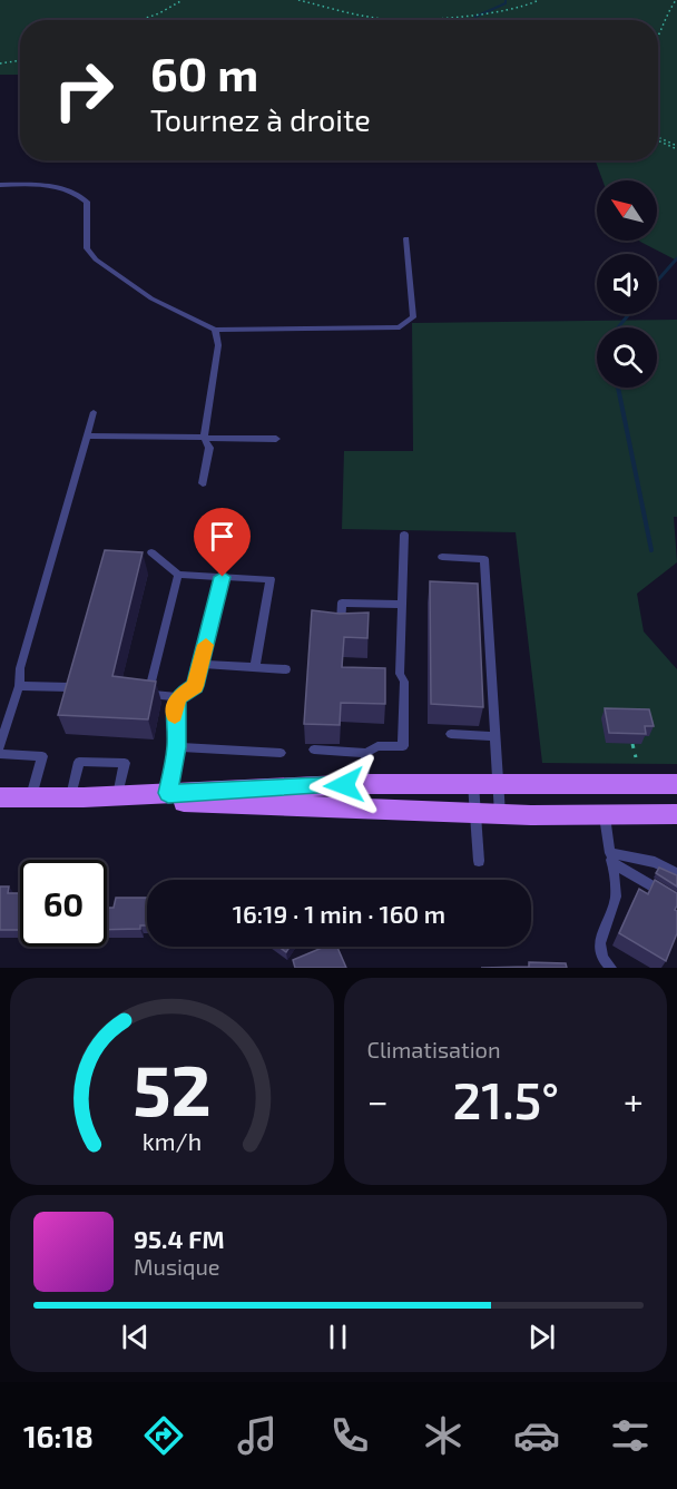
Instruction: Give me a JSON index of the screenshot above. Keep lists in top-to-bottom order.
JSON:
{
  "north": "top left",
  "page": {
    "turn": ["60 m", "Tournez à droite"],
    "limit": "60",
    "trip": "16:19 · 1 min · 160 m",
    "tile": "Climatisation",
    "heat": ["−", "21.5°", "+"],
    "song": ["95.4 FM", "Musique"],
    "tabs": "16:18",
    "gauge": ["52", "km/h"]
  }
}
